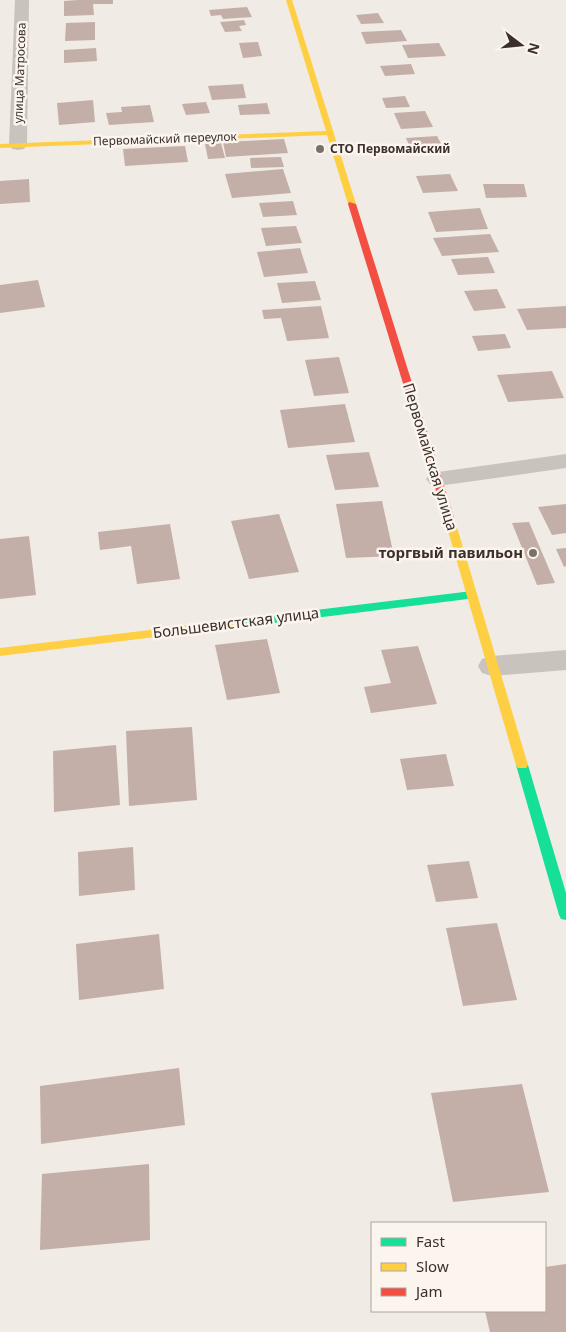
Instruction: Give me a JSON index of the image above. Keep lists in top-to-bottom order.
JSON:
{
  "streets": {
    "main road": ["Первомайский переулок", "Первомайская улица", "Большевистская улица"],
    "street": ["улица Матросова"]
  },
  "crossings": [
    ["улица Матросова", "Первомайский переулок"],
    ["Первомайский переулок", "Первомайская улица"],
    ["Первомайская улица", "Большевистская улица"]
  ],
  "places": ["СТО Первомайский", "торгвый павильон"],
  "legend": ["Fast", "Slow", "Jam"],
  "north": "right"
}
